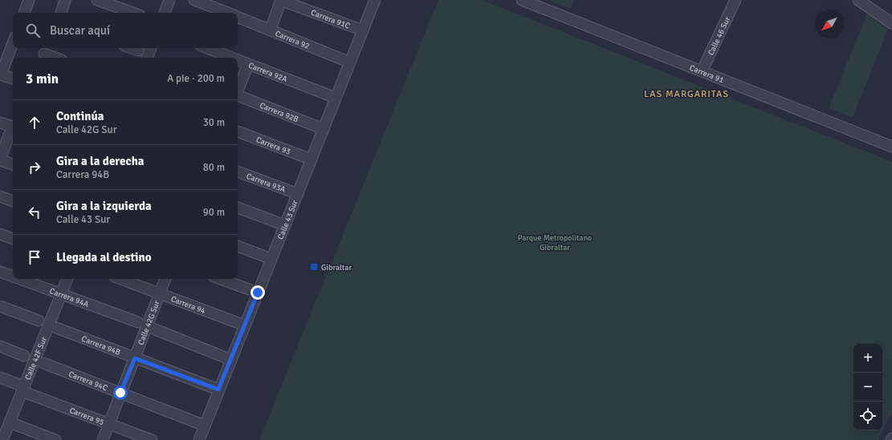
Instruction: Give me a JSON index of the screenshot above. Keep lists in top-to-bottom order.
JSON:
{
  "streets": {
    "street": [
      "Carrera 91C",
      "Calle 46 Sur",
      "Carrera 92",
      "Carrera 92A",
      "Carrera 91",
      "Carrera 92B",
      "Carrera 93",
      "Carrera 93A",
      "Calle 43 Sur",
      "Carrera 94A",
      "Carrera 94",
      "Calle 42G Sur",
      "Carrera 94B",
      "Calle 42F Sur",
      "Carrera 94C",
      "Carrera 95"
    ]
  },
  "crossings": [
    ["Carrera 91C", "Calle 43 Sur"],
    ["Calle 46 Sur", "Carrera 91"],
    ["Carrera 92", "Calle 43 Sur"],
    ["Carrera 92A", "Calle 43 Sur"],
    ["Carrera 92B", "Calle 43 Sur"],
    ["Carrera 93", "Calle 43 Sur"],
    ["Carrera 93A", "Calle 43 Sur"],
    ["Calle 43 Sur", "Carrera 94A"],
    ["Calle 43 Sur", "Carrera 94"],
    ["Calle 43 Sur", "Carrera 94B"],
    ["Calle 43 Sur", "Carrera 94C"],
    ["Carrera 94A", "Calle 42G Sur"],
    ["Carrera 94A", "Calle 42F Sur"],
    ["Carrera 94", "Calle 42G Sur"],
    ["Calle 42G Sur", "Carrera 94B"],
    ["Calle 42G Sur", "Carrera 94C"],
    ["Calle 42G Sur", "Carrera 95"],
    ["Calle 42F Sur", "Carrera 95"]
  ],
  "districts": ["LAS MARGARITAS"],
  "parks": ["Parque Metropolitano Gibraltar"],
  "places": {
    "transit": ["Gibraltar"]
  },
  "north": "bottom left",
  "page": {
    "search": "Buscar aquí",
    "heading": ["3 min", "A pie · 200 m"],
    "list": [
      ["Continúa", "Calle 42G Sur", "30 m"],
      ["Gira a la derecha", "Carrera 94B", "80 m"],
      ["Gira a la izquierda", "Calle 43 Sur", "90 m"],
      "Llegada al destino"
    ],
    "map_buttons": ["+", "−"]
  }
}
